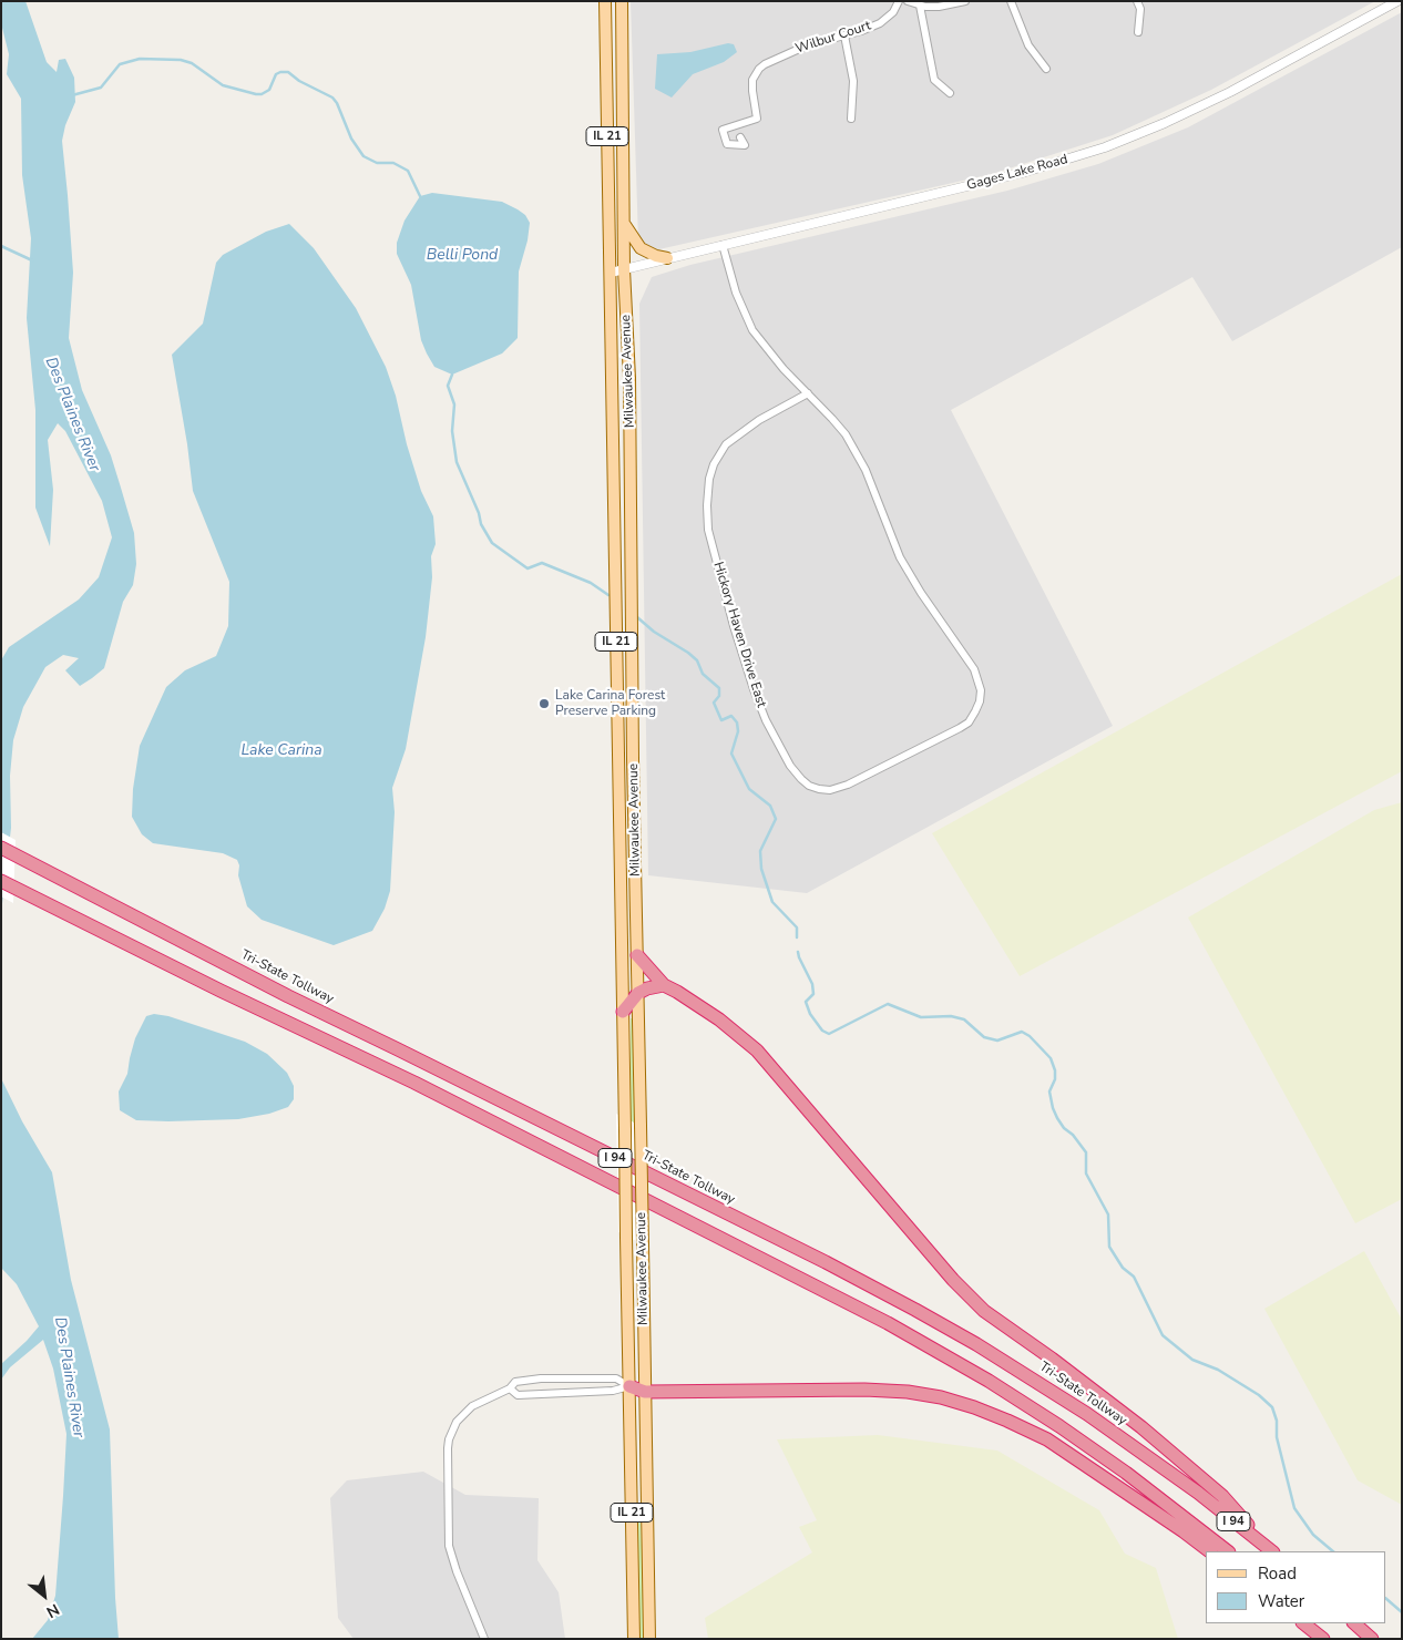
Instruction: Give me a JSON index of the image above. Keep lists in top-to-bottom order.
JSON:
{
  "streets": {
    "highway": ["Tri-State Tollway", "I 94"],
    "main road": ["IL 21", "Milwaukee Avenue"],
    "street": ["Wilbur Court", "Gages Lake Road", "Hickory Haven Drive East"]
  },
  "crossings": [
    ["Gages Lake Road", "Milwaukee Avenue"],
    ["Gages Lake Road", "Hickory Haven Drive East"]
  ],
  "water": ["Belli Pond", "Des Plaines River", "Lake Carina"],
  "places": ["Lake Carina Forest Preserve Parking"],
  "legend": ["Road", "Water"],
  "north": "bottom right"
}
